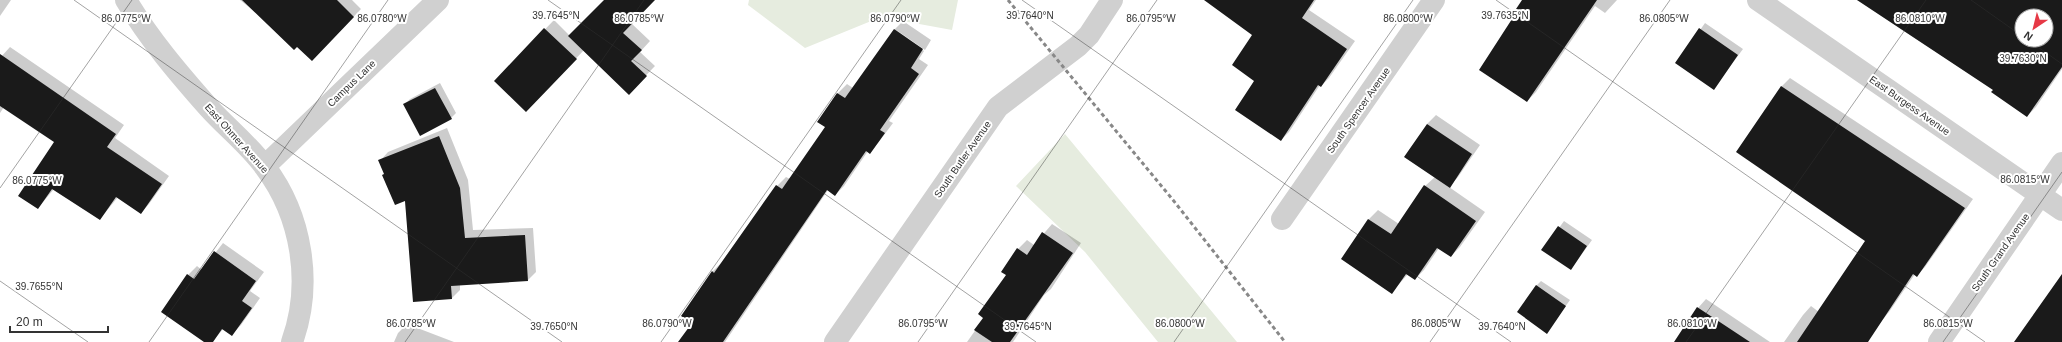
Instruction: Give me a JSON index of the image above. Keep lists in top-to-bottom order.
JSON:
{
  "streets": {
    "street": [
      "Campus Lane",
      "East Burgess Avenue",
      "South Spencer Avenue",
      "East Ohmer Avenue",
      "South Butler Avenue",
      "South Grand Avenue"
    ]
  },
  "crossings": [
    ["Campus Lane", "East Ohmer Avenue"],
    ["East Burgess Avenue", "South Grand Avenue"]
  ],
  "scale_bar": "20 m",
  "north": "bottom left",
  "coordinates": [
    "39.7645°N",
    "39.7640°N",
    "39.7635°N",
    "86.0775°W",
    "86.0780°W",
    "86.0785°W",
    "86.0790°W",
    "86.0795°W",
    "86.0800°W",
    "86.0805°W",
    "86.0810°W",
    "39.7630°N",
    "86.0815°W",
    "39.7655°N",
    "39.7650°N"
  ]
}
